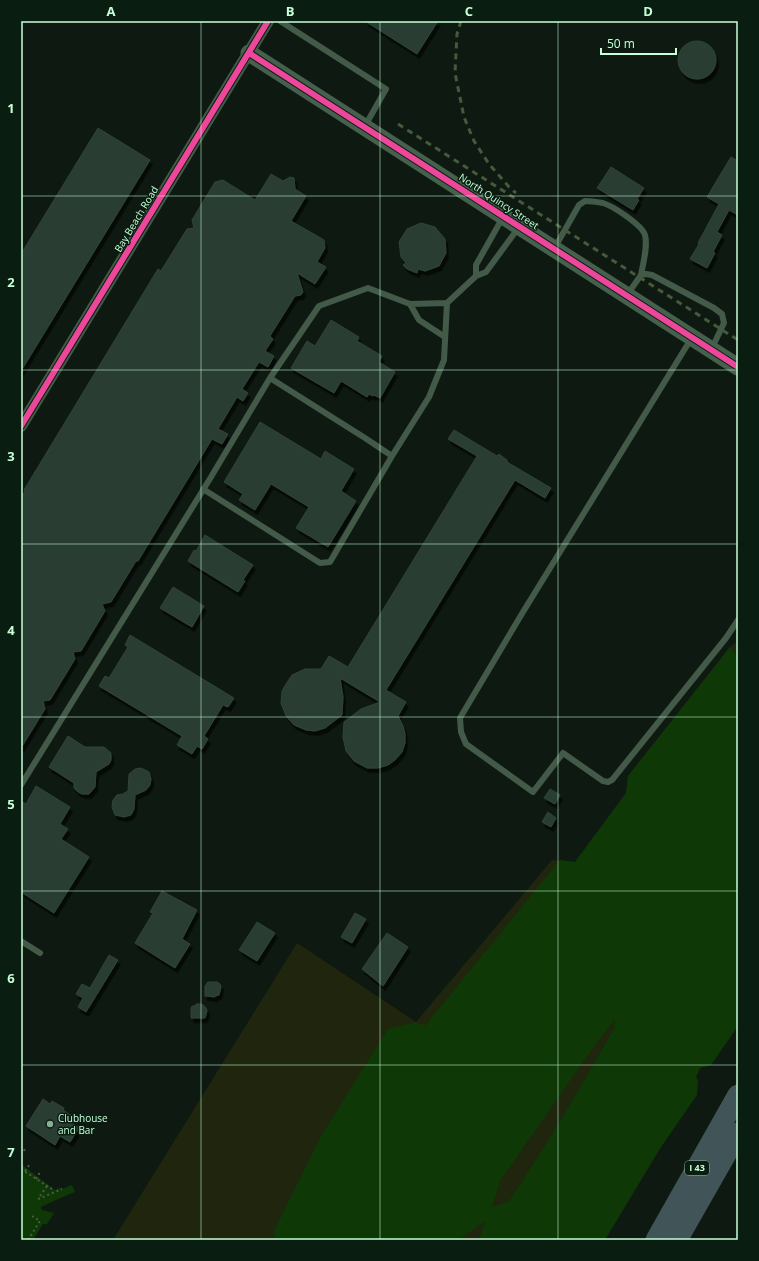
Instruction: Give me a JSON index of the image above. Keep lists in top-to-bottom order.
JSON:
{
  "streets": {
    "highway": ["I 43"],
    "street": ["North Quincy Street", "Bay Beach Road"]
  },
  "crossings": [
    ["North Quincy Street", "Bay Beach Road"]
  ],
  "places": ["Clubhouse and Bar"],
  "scale_bar": "50 m",
  "grid": {
    "columns": [
      "A",
      "B",
      "C",
      "D"
    ],
    "rows": [
      "1",
      "2",
      "3",
      "4",
      "5",
      "6",
      "7"
    ]
  }
}
